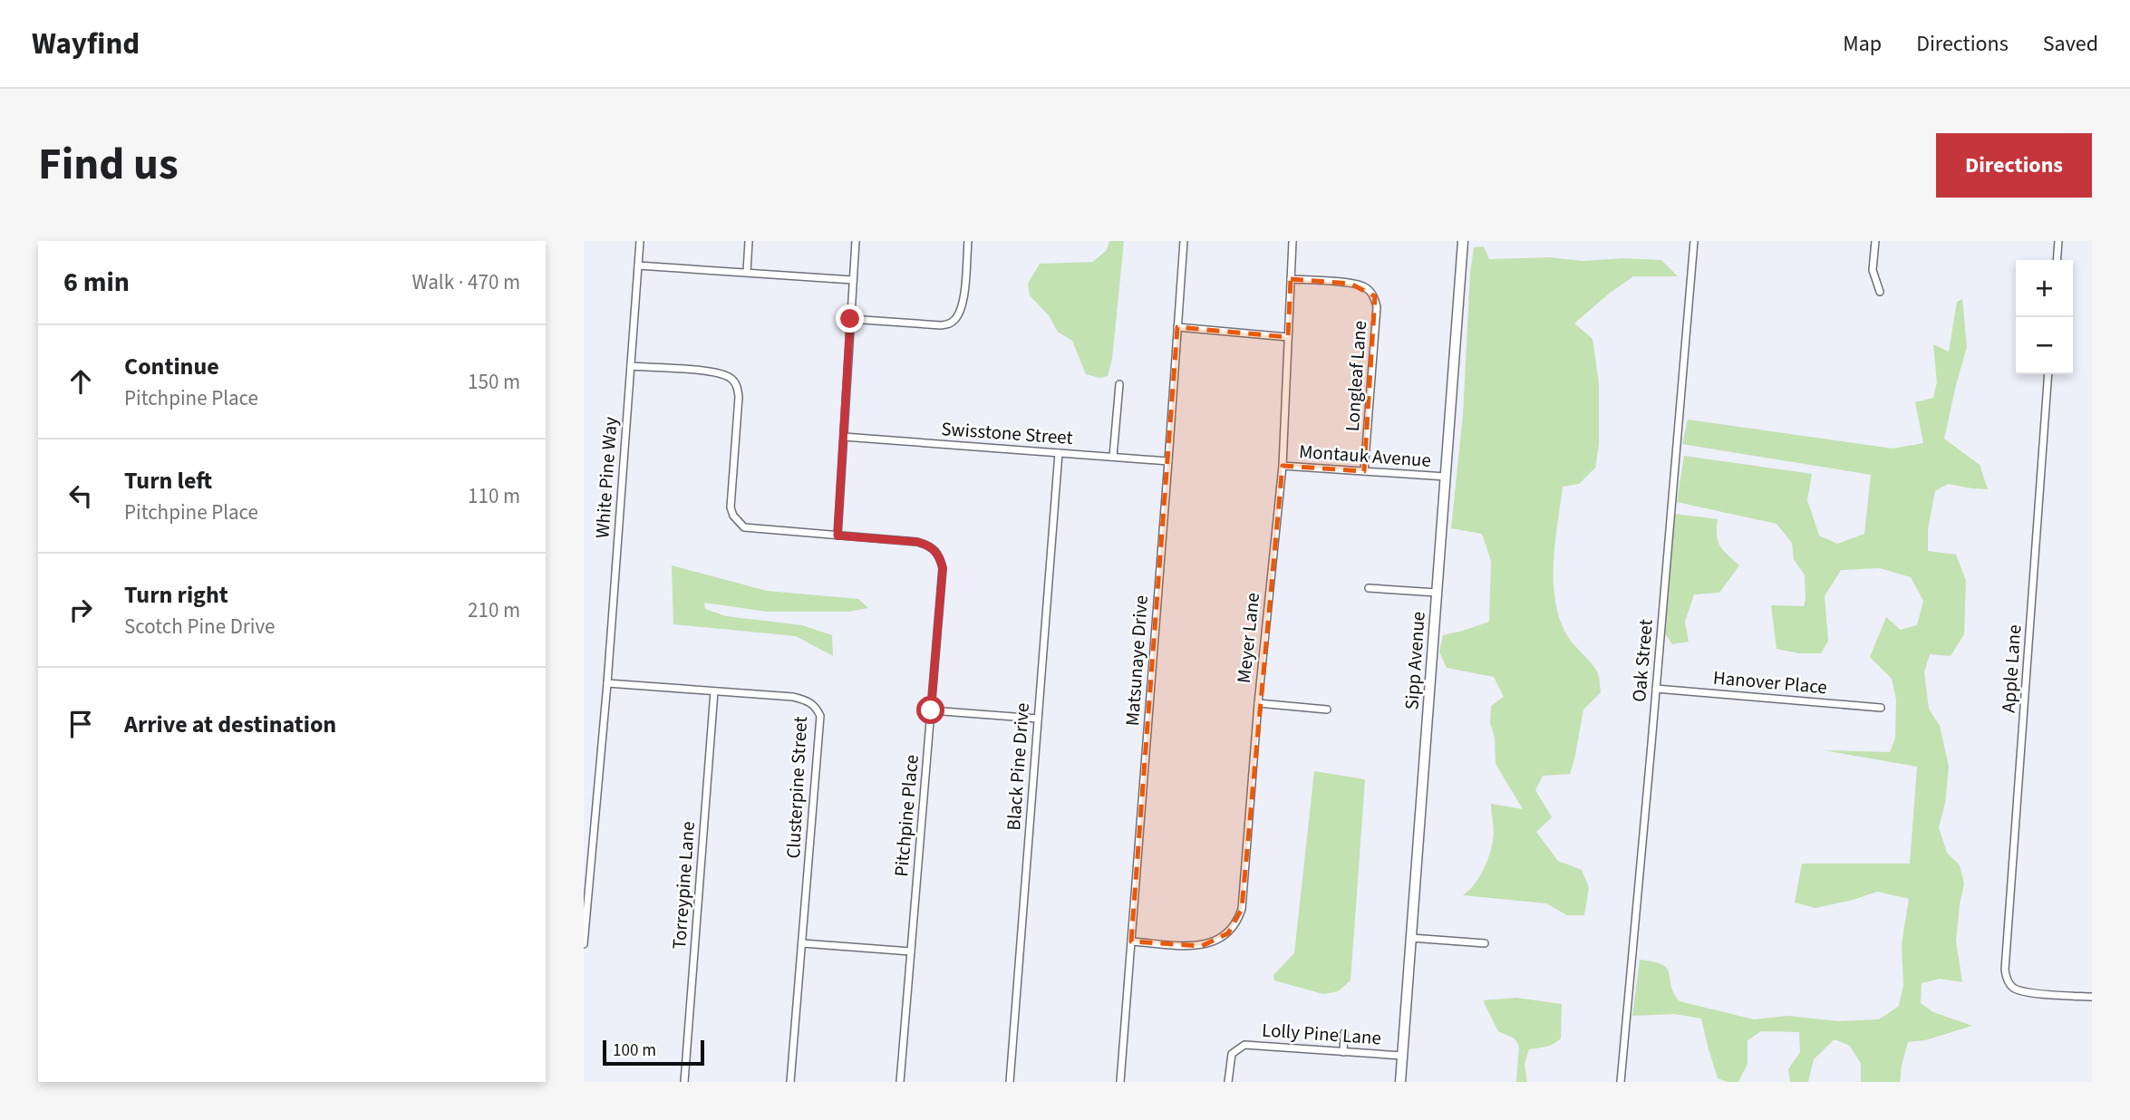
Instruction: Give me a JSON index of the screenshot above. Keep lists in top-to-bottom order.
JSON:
{
  "streets": {
    "street": [
      "Longleaf Lane",
      "Swisstone Street",
      "Montauk Avenue",
      "White Pine Way",
      "Meyer Lane",
      "Matsunaye Drive",
      "Sipp Avenue",
      "Oak Street",
      "Apple Lane",
      "Hanover Place",
      "Black Pine Drive",
      "Clusterpine Street",
      "Pitchpine Place",
      "Torreypine Lane",
      "Lolly Pine Lane"
    ]
  },
  "crossings": [
    ["Longleaf Lane", "Montauk Avenue"],
    ["Longleaf Lane", "Meyer Lane"],
    ["Swisstone Street", "Matsunaye Drive"],
    ["Swisstone Street", "Black Pine Drive"],
    ["Montauk Avenue", "Meyer Lane"],
    ["Montauk Avenue", "Sipp Avenue"],
    ["White Pine Way", "Clusterpine Street"],
    ["White Pine Way", "Pitchpine Place"],
    ["Meyer Lane", "Matsunaye Drive"],
    ["Sipp Avenue", "Lolly Pine Lane"],
    ["Oak Street", "Hanover Place"],
    ["Clusterpine Street", "Torreypine Lane"]
  ],
  "scale_bar": "100 m",
  "page": {
    "header": "Wayfind",
    "nav": ["Map", "Directions", "Saved"],
    "title": "Find us",
    "buttons": "Directions",
    "heading": ["6 min", "Walk · 470 m"],
    "map_buttons": ["+", "−"],
    "list": [
      ["Continue", "Pitchpine Place", "150 m"],
      ["Turn left", "Pitchpine Place", "110 m"],
      ["Turn right", "Scotch Pine Drive", "210 m"],
      "Arrive at destination"
    ],
    "scale": "100 m"
  }
}
